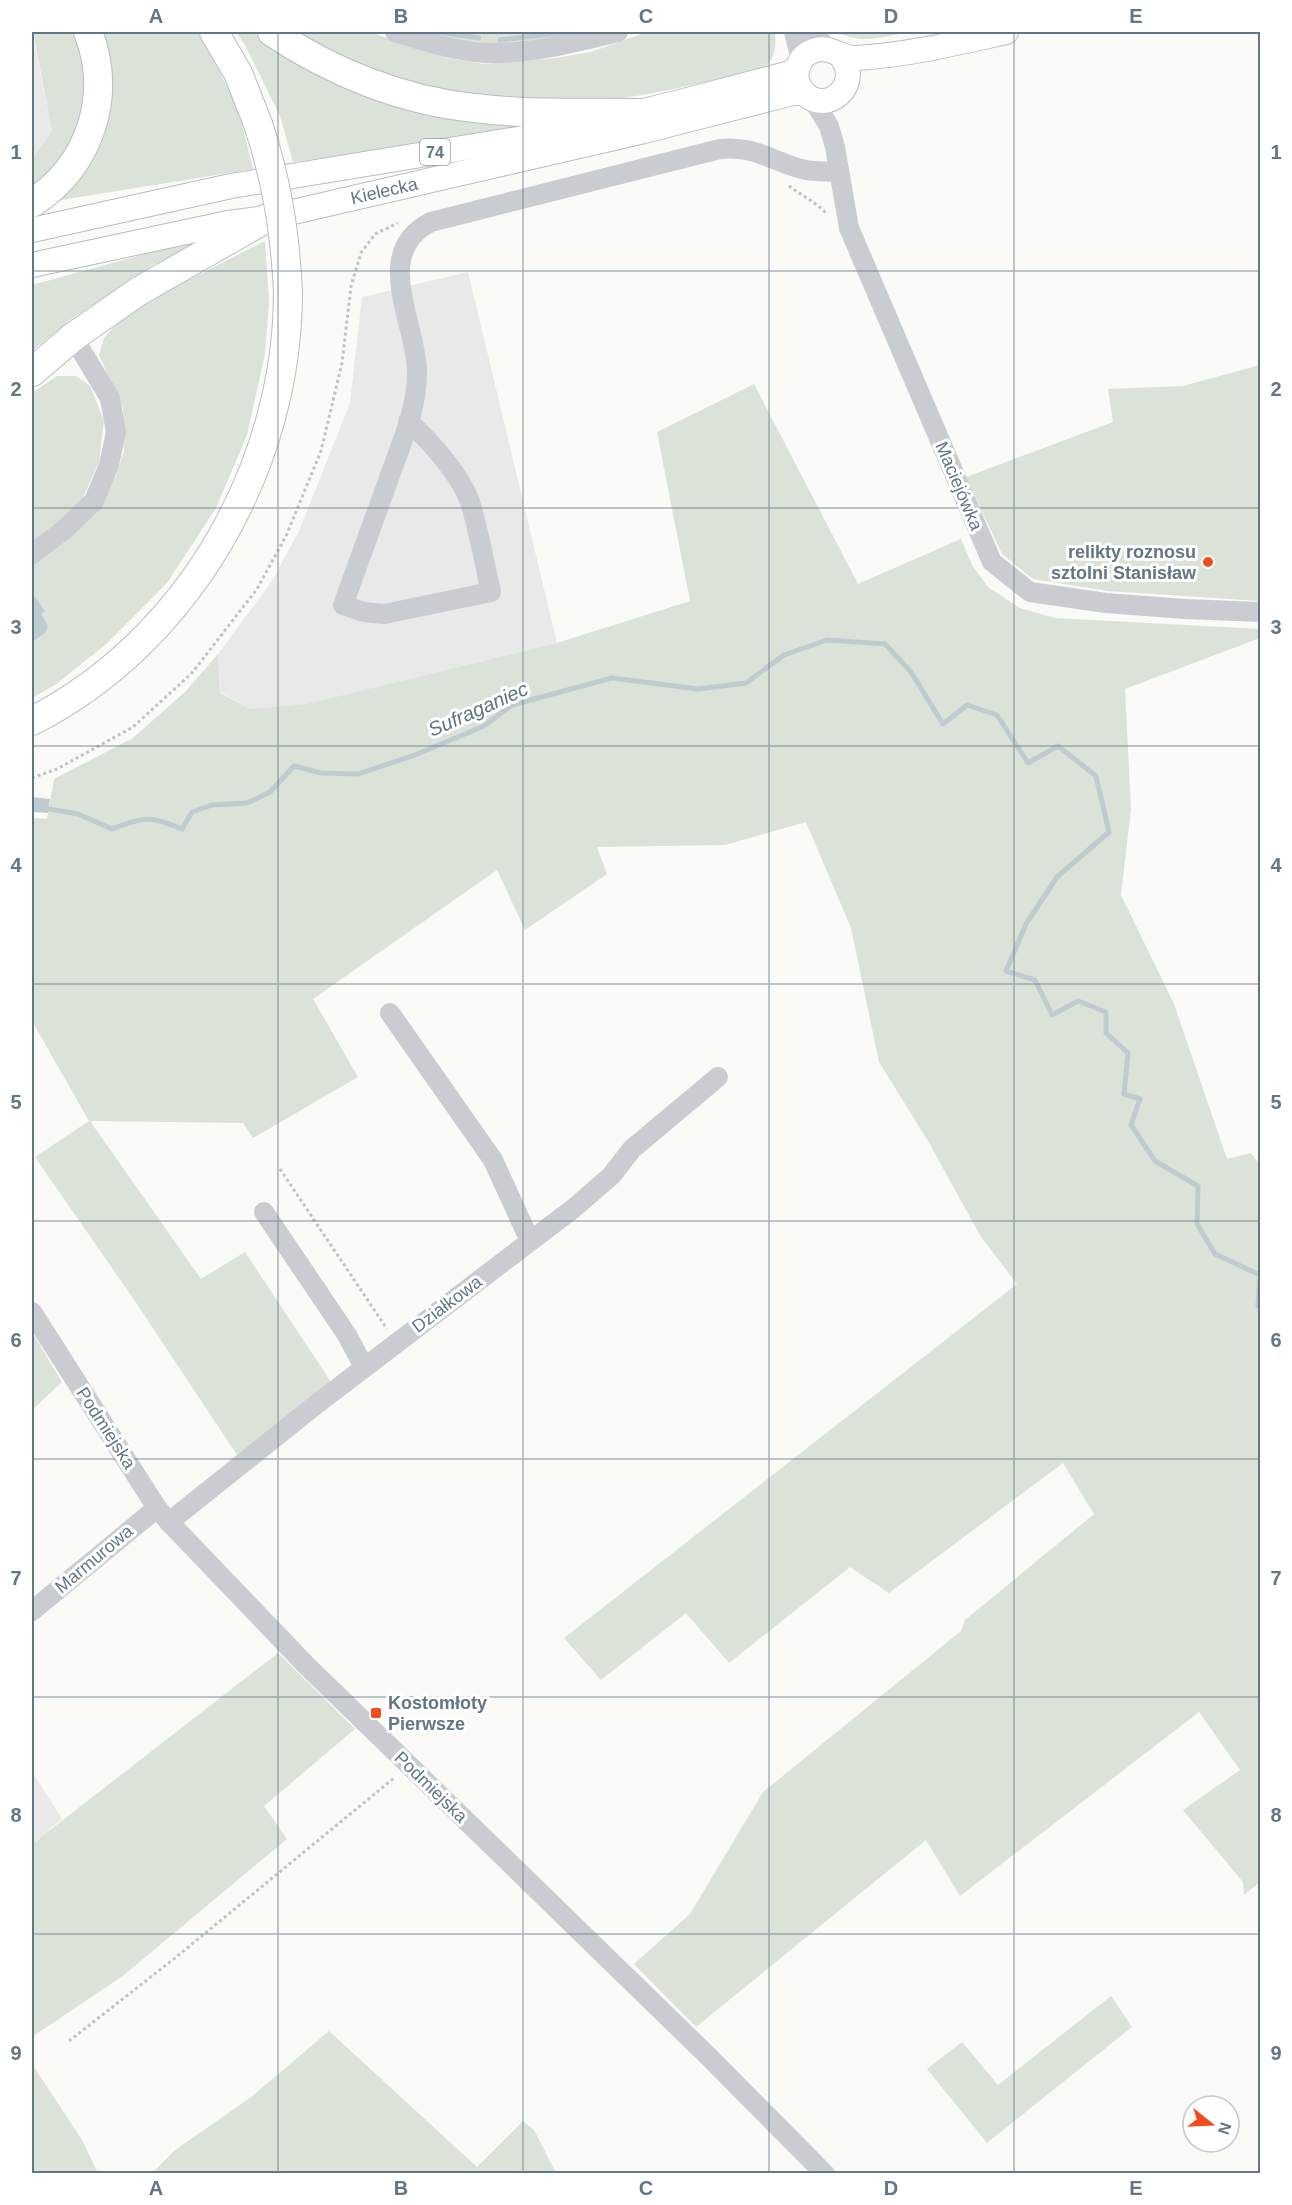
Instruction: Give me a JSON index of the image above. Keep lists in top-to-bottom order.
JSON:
{
  "streets": {
    "main road": ["74", "Kielecka"],
    "street": [
      "Maciejówka",
      "Działkowa",
      "Podmiejska",
      "Marmurowa"
    ]
  },
  "crossings": [
    ["74", "Kielecka"],
    ["74", "Maciejówka"],
    ["Kielecka", "Maciejówka"],
    ["Działkowa", "Podmiejska"],
    ["Działkowa", "Marmurowa"],
    ["Podmiejska", "Marmurowa"]
  ],
  "water": ["Sufraganiec"],
  "places": {
    "other": ["relikty roznosu sztolni Stanisław"],
    "transit": ["Kostomłoty Pierwsze"]
  },
  "north": "right",
  "grid": {
    "columns": [
      "A",
      "B",
      "C",
      "D",
      "E"
    ],
    "rows": [
      "1",
      "2",
      "3",
      "4",
      "5",
      "6",
      "7",
      "8",
      "9"
    ]
  }
}
